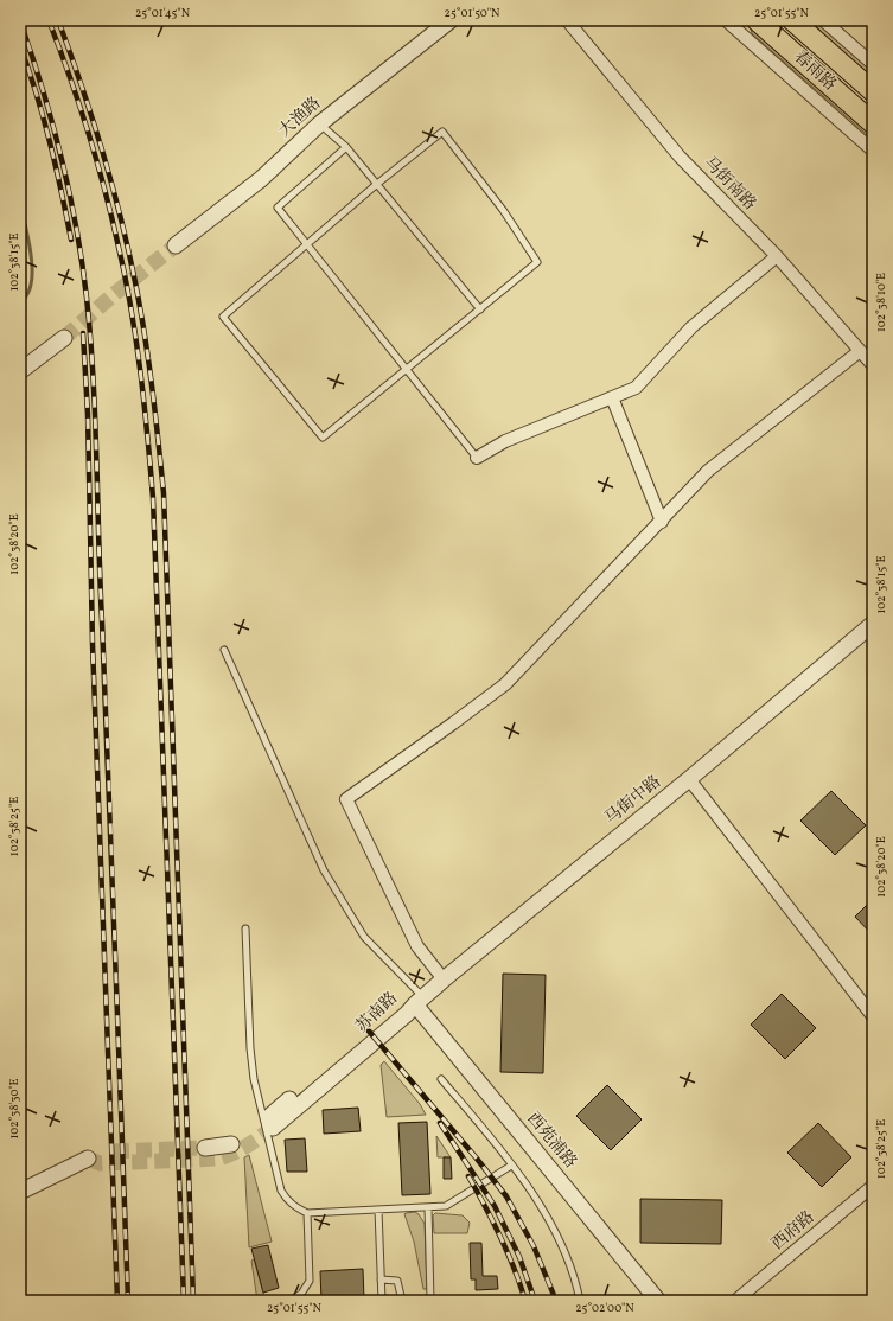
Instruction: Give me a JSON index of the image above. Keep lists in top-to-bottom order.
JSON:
{
  "streets": {
    "main road": ["春雨路"],
    "street": [
      "大渔路",
      "马街南路",
      "马街中路",
      "苏南路",
      "西苑浦路",
      "西府路"
    ]
  },
  "crossings": [
    ["马街中路", "苏南路"],
    ["马街中路", "西苑浦路"],
    ["苏南路", "西苑浦路"]
  ],
  "coordinates": [
    "25°01'45\"N",
    "25°01'50\"N",
    "25°01'55\"N",
    "102°38'15\"E",
    "102°38'10\"E",
    "102°38'20\"E",
    "102°38'25\"E",
    "102°38'30\"E",
    "25°02'00\"N"
  ]
}
